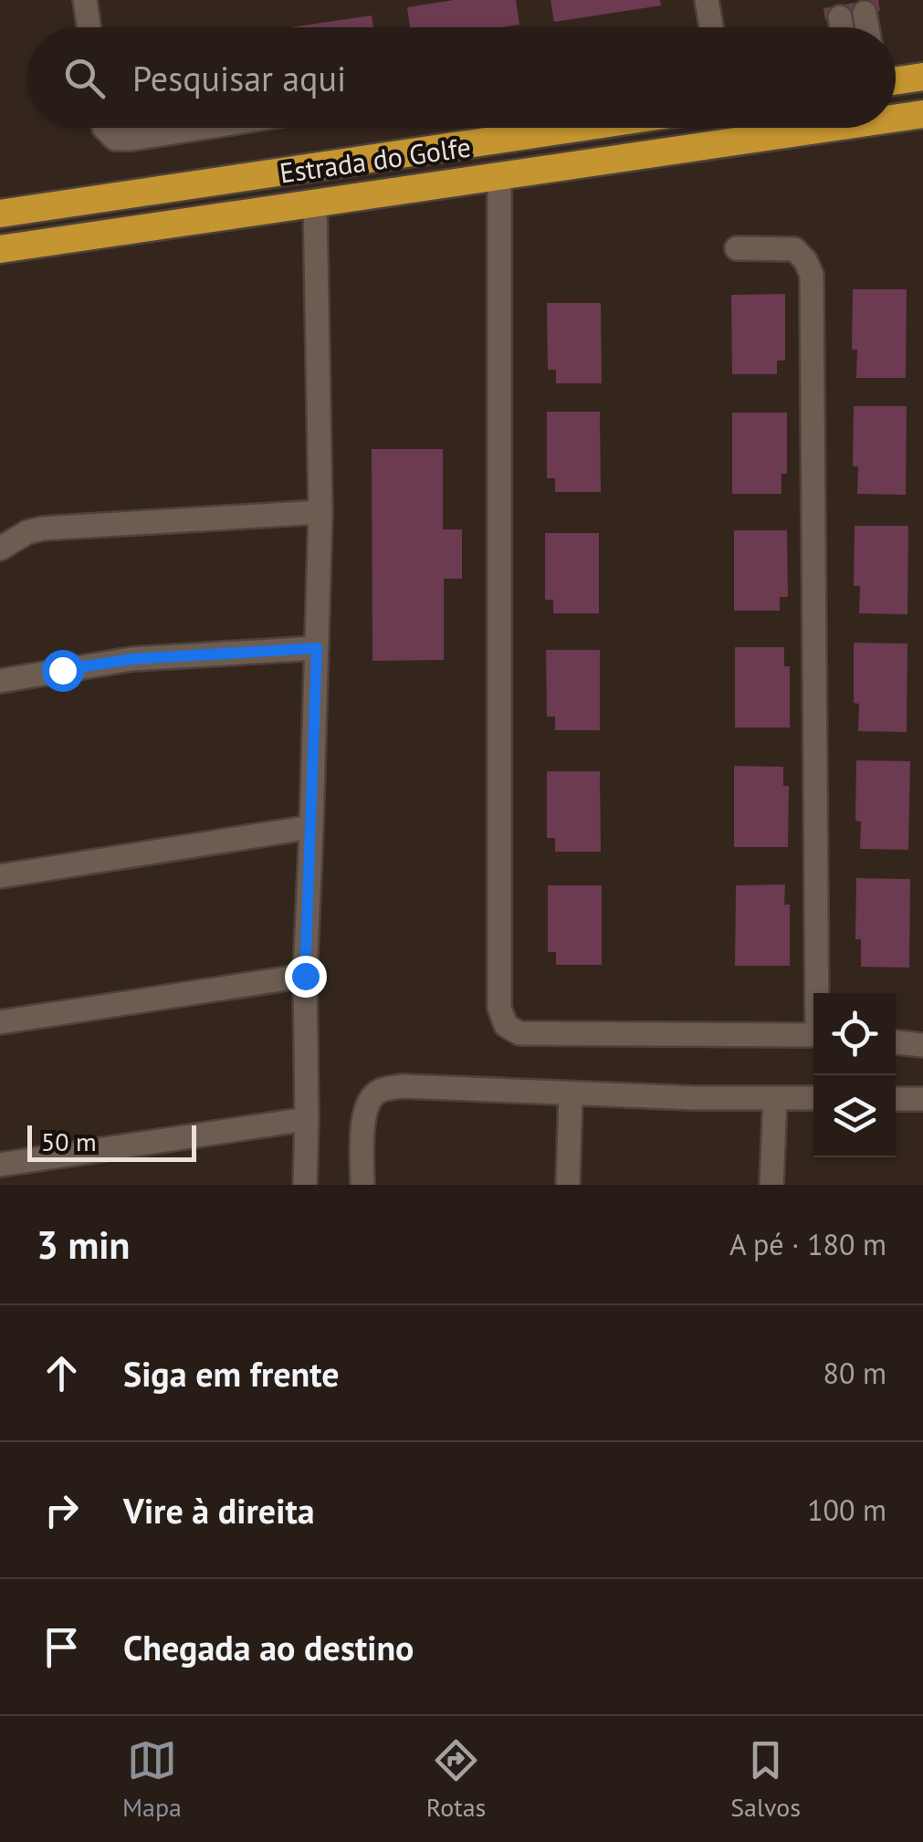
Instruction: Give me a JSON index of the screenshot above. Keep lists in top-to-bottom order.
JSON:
{
  "streets": {
    "highway": ["Estrada do Golfe"]
  },
  "scale_bar": "50 m",
  "page": {
    "search": "Pesquisar aqui",
    "scale": "50 m",
    "heading": ["3 min", "A pé · 180 m"],
    "list": [
      ["Siga em frente", "80 m"],
      ["Vire à direita", "100 m"],
      "Chegada ao destino"
    ],
    "nav": ["Mapa", "Rotas", "Salvos"]
  }
}
